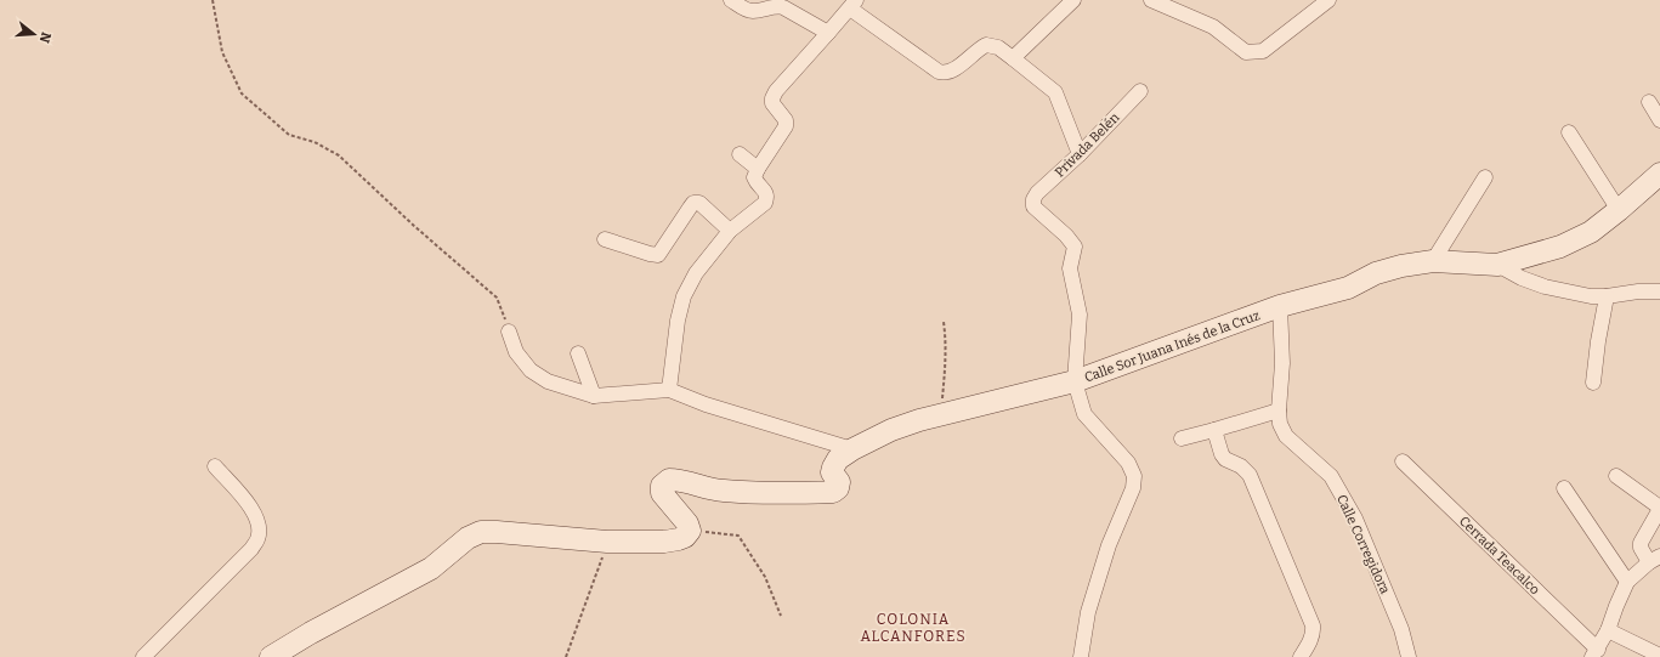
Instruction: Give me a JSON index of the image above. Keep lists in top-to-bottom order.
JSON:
{
  "streets": {
    "street": [
      "Privada Belén",
      "Calle Sor Juana Inés de la Cruz",
      "Calle Corregidora",
      "Cerrada Teacalco"
    ]
  },
  "crossings": [
    ["Privada Belén", "Calle Sor Juana Inés de la Cruz"],
    ["Calle Sor Juana Inés de la Cruz", "Calle Corregidora"]
  ],
  "districts": ["COLONIA ALCANFORES"],
  "north": "right"
}
